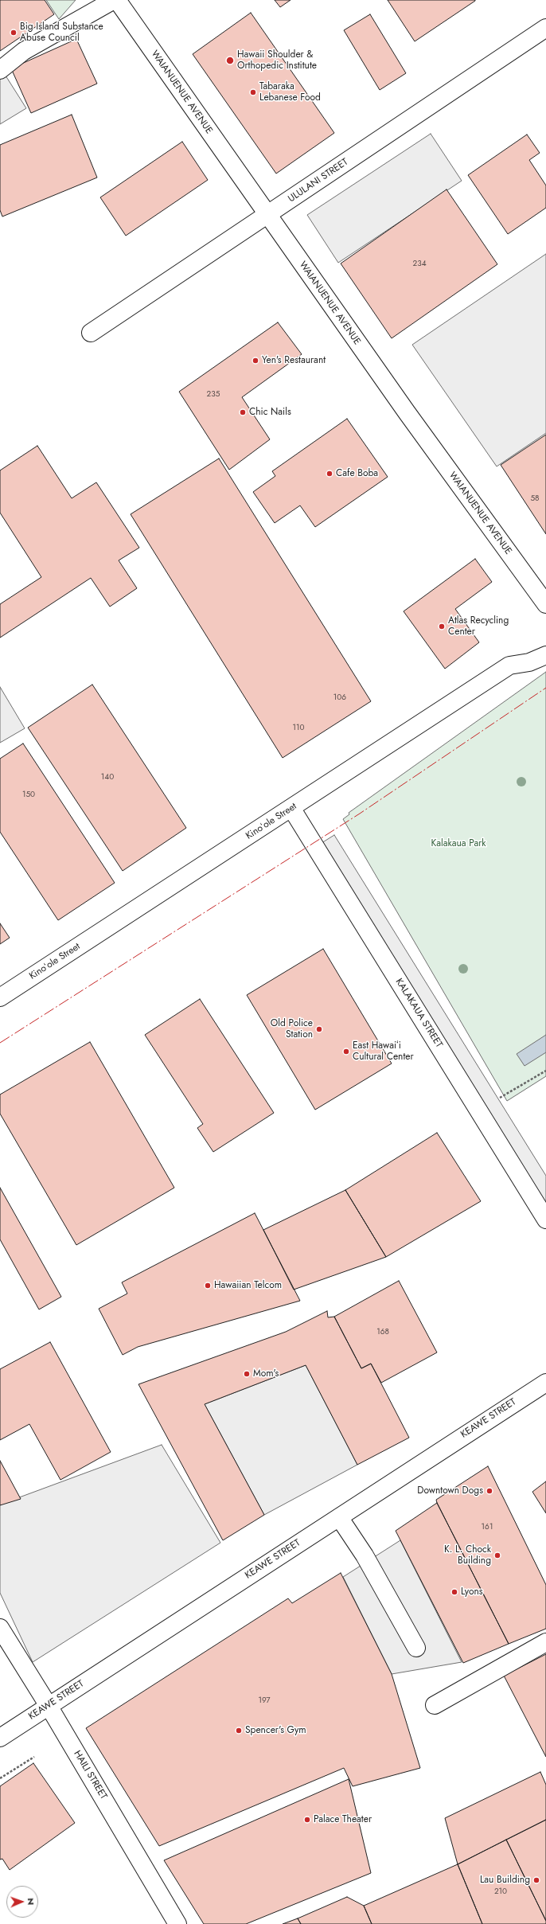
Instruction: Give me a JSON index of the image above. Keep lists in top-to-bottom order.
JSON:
{
  "streets": {
    "street": [
      "WAIANUENUE AVENUE",
      "ULULANI STREET",
      "Kinoʻole Street",
      "KALAKAUA STREET",
      "KEAWE STREET",
      "HAILI STREET"
    ]
  },
  "crossings": [
    ["WAIANUENUE AVENUE", "ULULANI STREET"],
    ["Kinoʻole Street", "KALAKAUA STREET"],
    ["KEAWE STREET", "HAILI STREET"]
  ],
  "parks": ["Kalakaua Park"],
  "places": [
    "Big Island Substance Abuse Council",
    "Hawaii Shoulder & Orthopedic Institute",
    "Tabaraka Lebanese Food",
    "Yen's Restaurant",
    "Chic Nails",
    "Cafe Boba",
    "Atlas Recycling Center",
    "Old Police Station",
    "East Hawaiʻi Cultural Center",
    "Hawaiian Telcom",
    "Mom's",
    "Downtown Dogs",
    "K. L. Chock Building",
    "Lyons",
    "Spencer's Gym",
    "Palace Theater",
    "Lau Building"
  ],
  "house_numbers": [
    "234",
    "235",
    "58",
    "106",
    "110",
    "140",
    "150",
    "168",
    "161",
    "197",
    "210"
  ],
  "north": "right"
}
